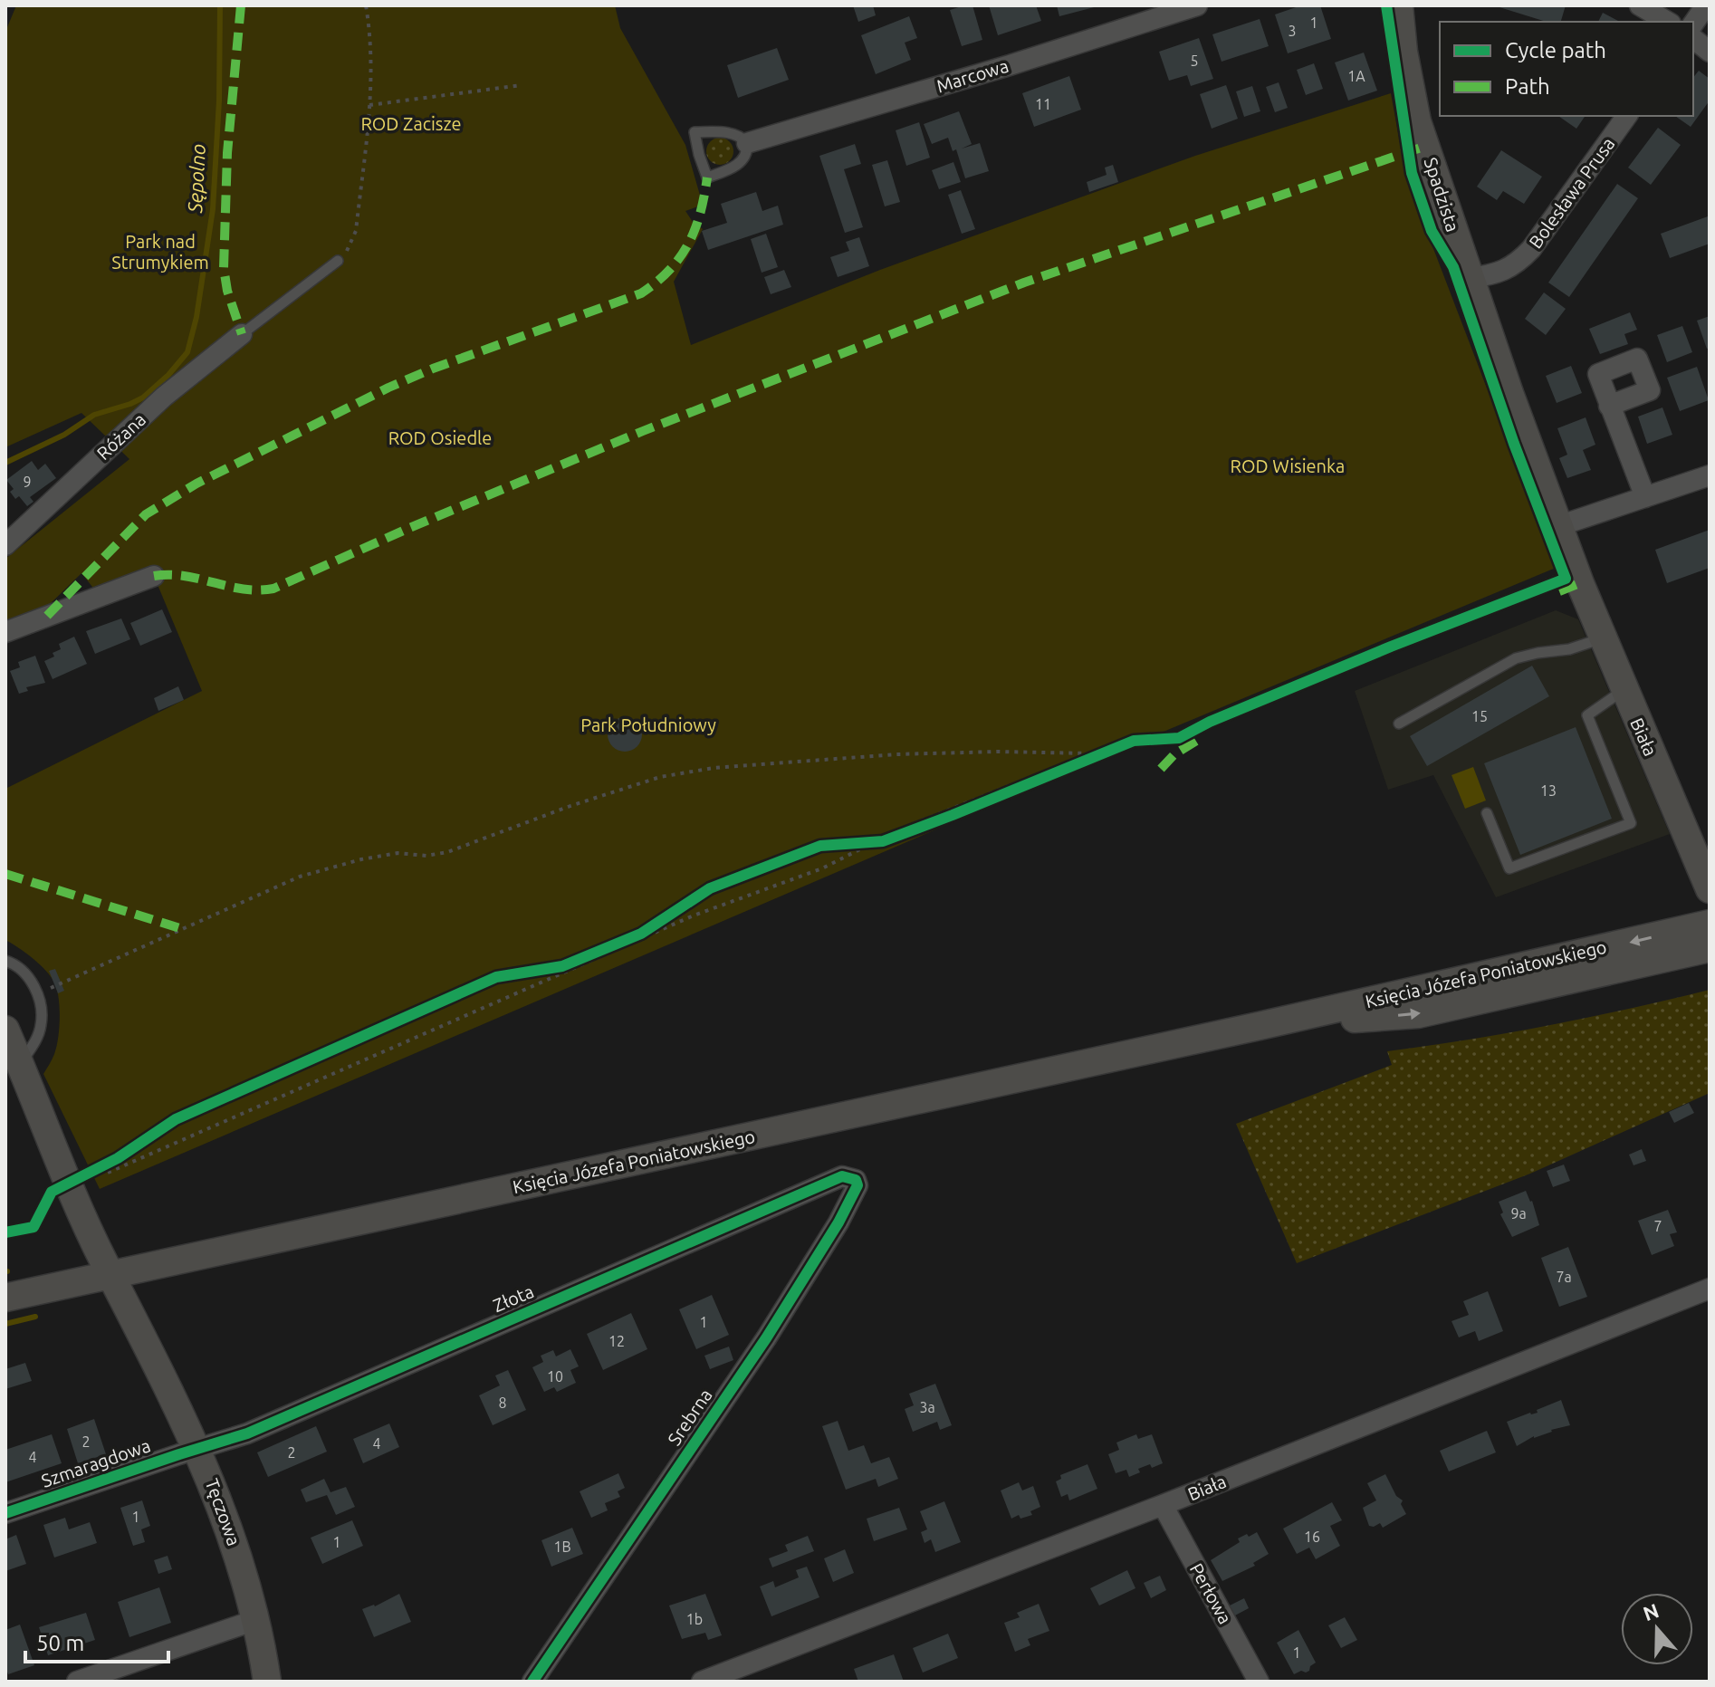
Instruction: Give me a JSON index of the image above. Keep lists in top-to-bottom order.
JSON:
{
  "streets": {
    "main road": [
      "Spadzista",
      "Biała",
      "Księcia Józefa Poniatowskiego",
      "Tęczowa"
    ],
    "street": [
      "Marcowa",
      "Bolesława Prusa",
      "Różana",
      "Złota",
      "Srebrna",
      "Szmaragdowa",
      "Perłowa"
    ]
  },
  "crossings": [
    ["Bolesława Prusa", "Spadzista"],
    ["Spadzista", "Biała"],
    ["Biała", "Perłowa"],
    ["Księcia Józefa Poniatowskiego", "Tęczowa"],
    ["Złota", "Srebrna"],
    ["Złota", "Szmaragdowa"],
    ["Złota", "Tęczowa"],
    ["Szmaragdowa", "Tęczowa"]
  ],
  "water": ["Sępolno"],
  "parks": [
    "ROD Zacisze",
    "Park nad Strumykiem",
    "ROD Osiedle",
    "ROD Wisienka",
    "Park Południowy"
  ],
  "house_numbers": [
    "1",
    "3",
    "5",
    "1A",
    "11",
    "9",
    "15",
    "13",
    "9a",
    "7",
    "7a",
    "1",
    "12",
    "10",
    "8",
    "3a",
    "2",
    "4",
    "2",
    "4",
    "1",
    "16",
    "1",
    "1B",
    "1b",
    "1"
  ],
  "legend": ["Cycle path", "Path"],
  "scale_bar": "50 m",
  "north": "top"
}
